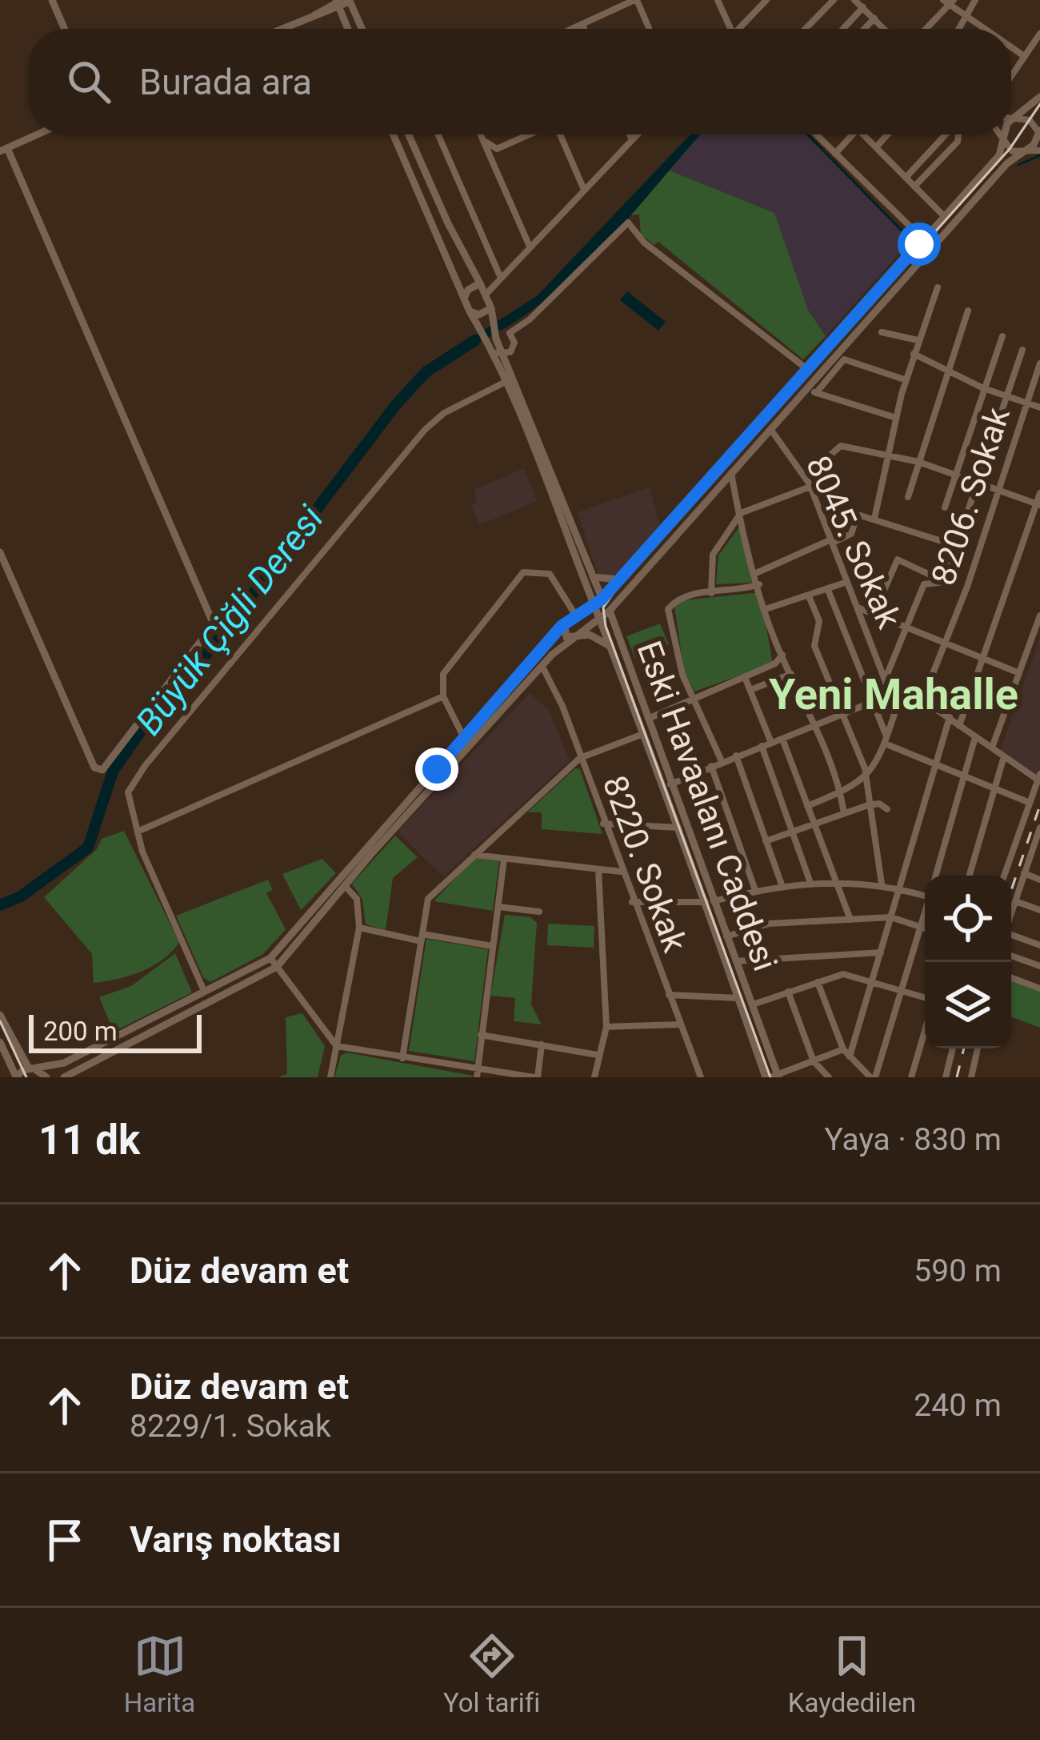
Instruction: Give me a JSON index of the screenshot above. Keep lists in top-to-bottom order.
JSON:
{
  "streets": {
    "street": [
      "8206. Sokak",
      "8045. Sokak",
      "Eski Havaalanı Caddesi",
      "8220. Sokak"
    ]
  },
  "districts": ["Yeni Mahalle"],
  "water": ["Büyük Çiğli Deresi"],
  "scale_bar": "200 m",
  "page": {
    "search": "Burada ara",
    "scale": "200 m",
    "heading": ["11 dk", "Yaya · 830 m"],
    "list": [
      ["Düz devam et", "590 m"],
      ["Düz devam et", "8229/1. Sokak", "240 m"],
      "Varış noktası"
    ],
    "nav": ["Harita", "Yol tarifi", "Kaydedilen"]
  }
}
